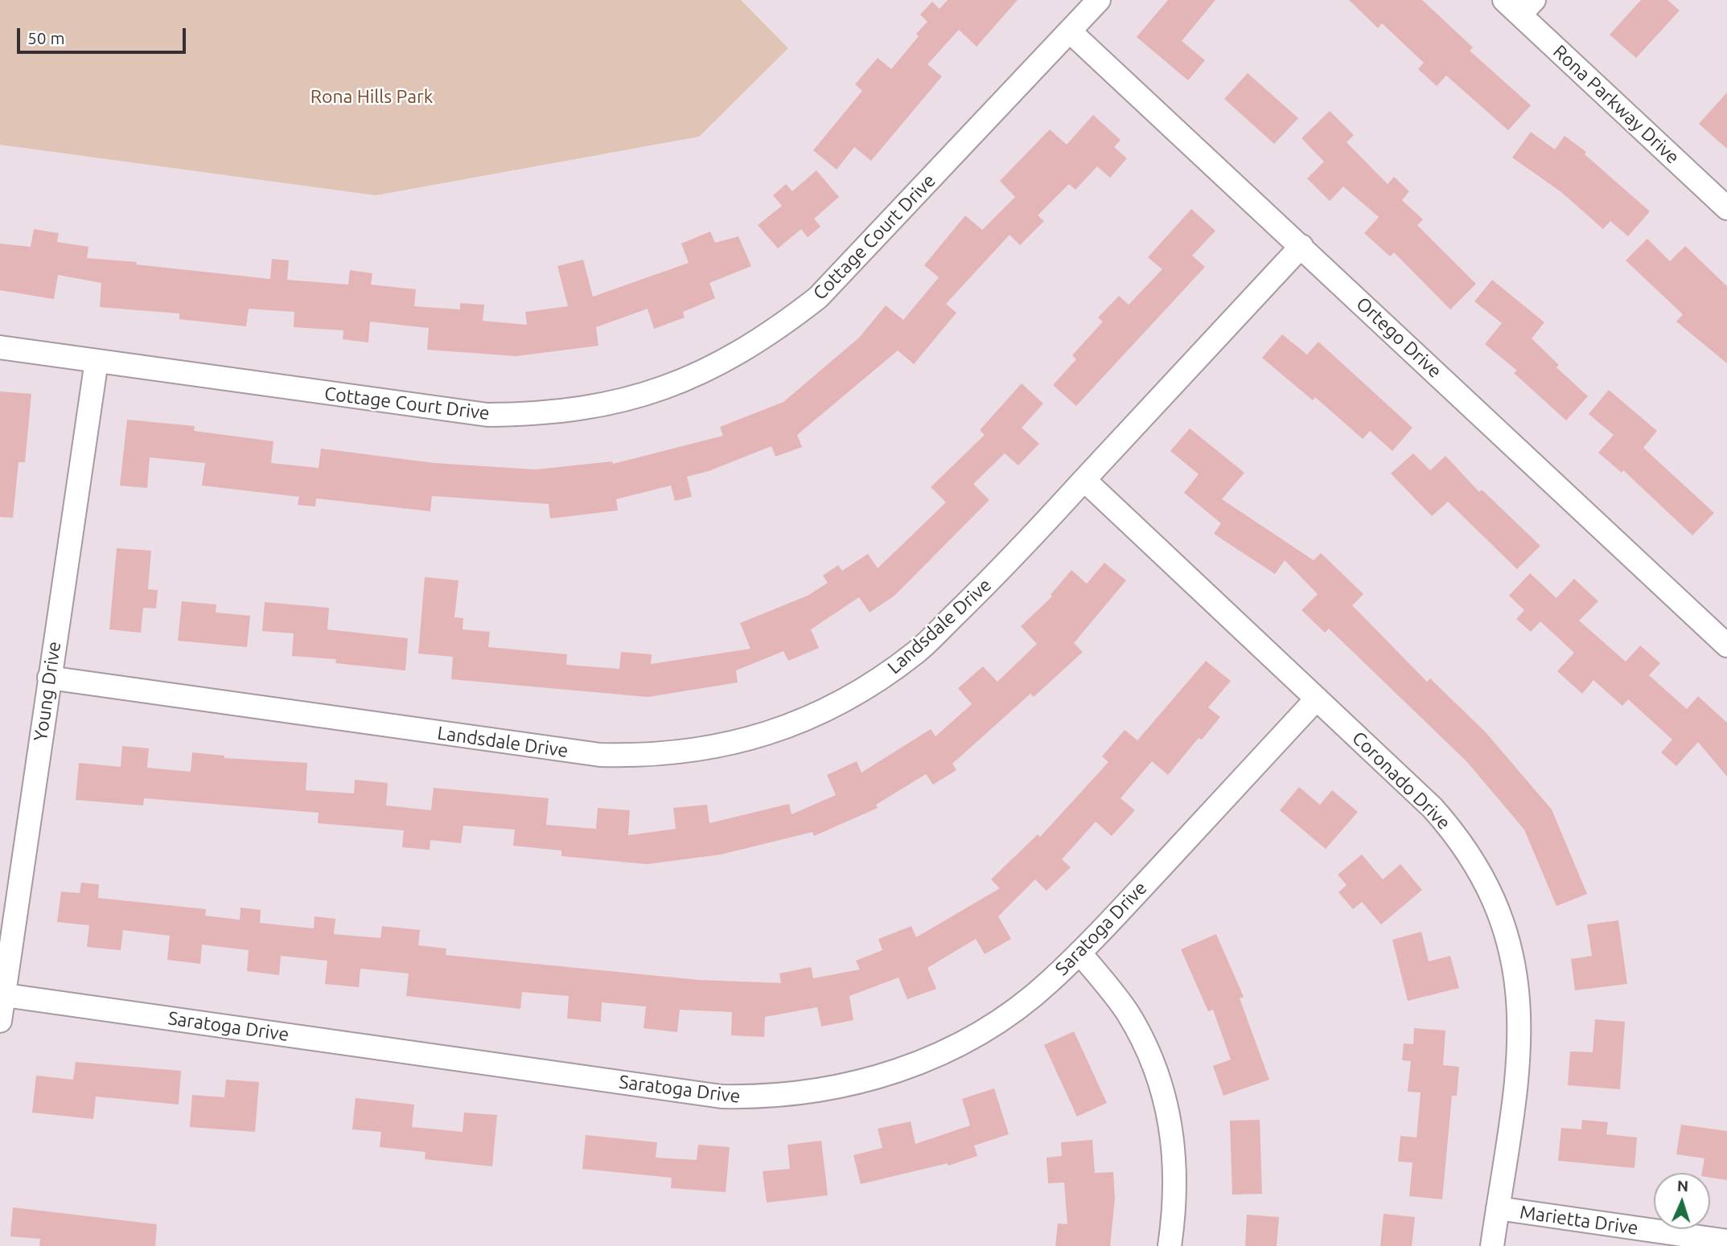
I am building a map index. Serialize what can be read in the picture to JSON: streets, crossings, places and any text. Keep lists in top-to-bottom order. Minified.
{"streets":{"street":["Rona Parkway Drive","Cottage Court Drive","Ortego Drive","Landsdale Drive","Young Drive","Coronado Drive","Saratoga Drive","Marietta Drive"]},"crossings":[["Cottage Court Drive","Ortego Drive"],["Cottage Court Drive","Young Drive"],["Ortego Drive","Landsdale Drive"],["Landsdale Drive","Young Drive"],["Landsdale Drive","Coronado Drive"],["Young Drive","Saratoga Drive"],["Coronado Drive","Saratoga Drive"],["Coronado Drive","Marietta Drive"]],"parks":["Rona Hills Park"],"scale_bar":"50 m","north":"top"}
